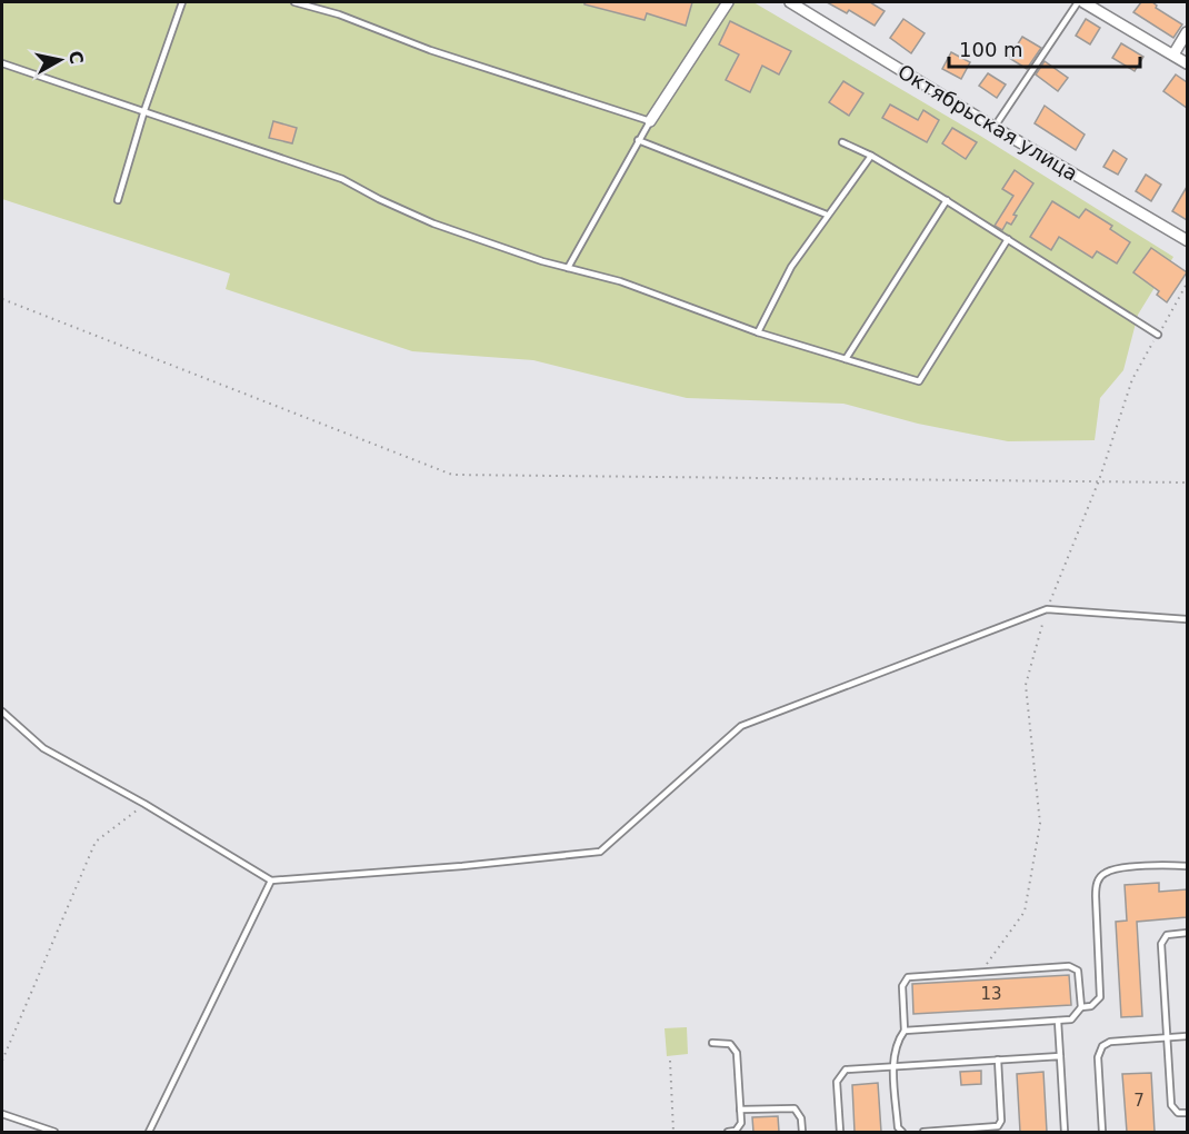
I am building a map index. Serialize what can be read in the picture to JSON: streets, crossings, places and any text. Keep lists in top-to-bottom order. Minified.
{"streets":{"street":["Октябрьская улица"]},"house_numbers":["13","7"],"scale_bar":"100 m","north":"right"}
